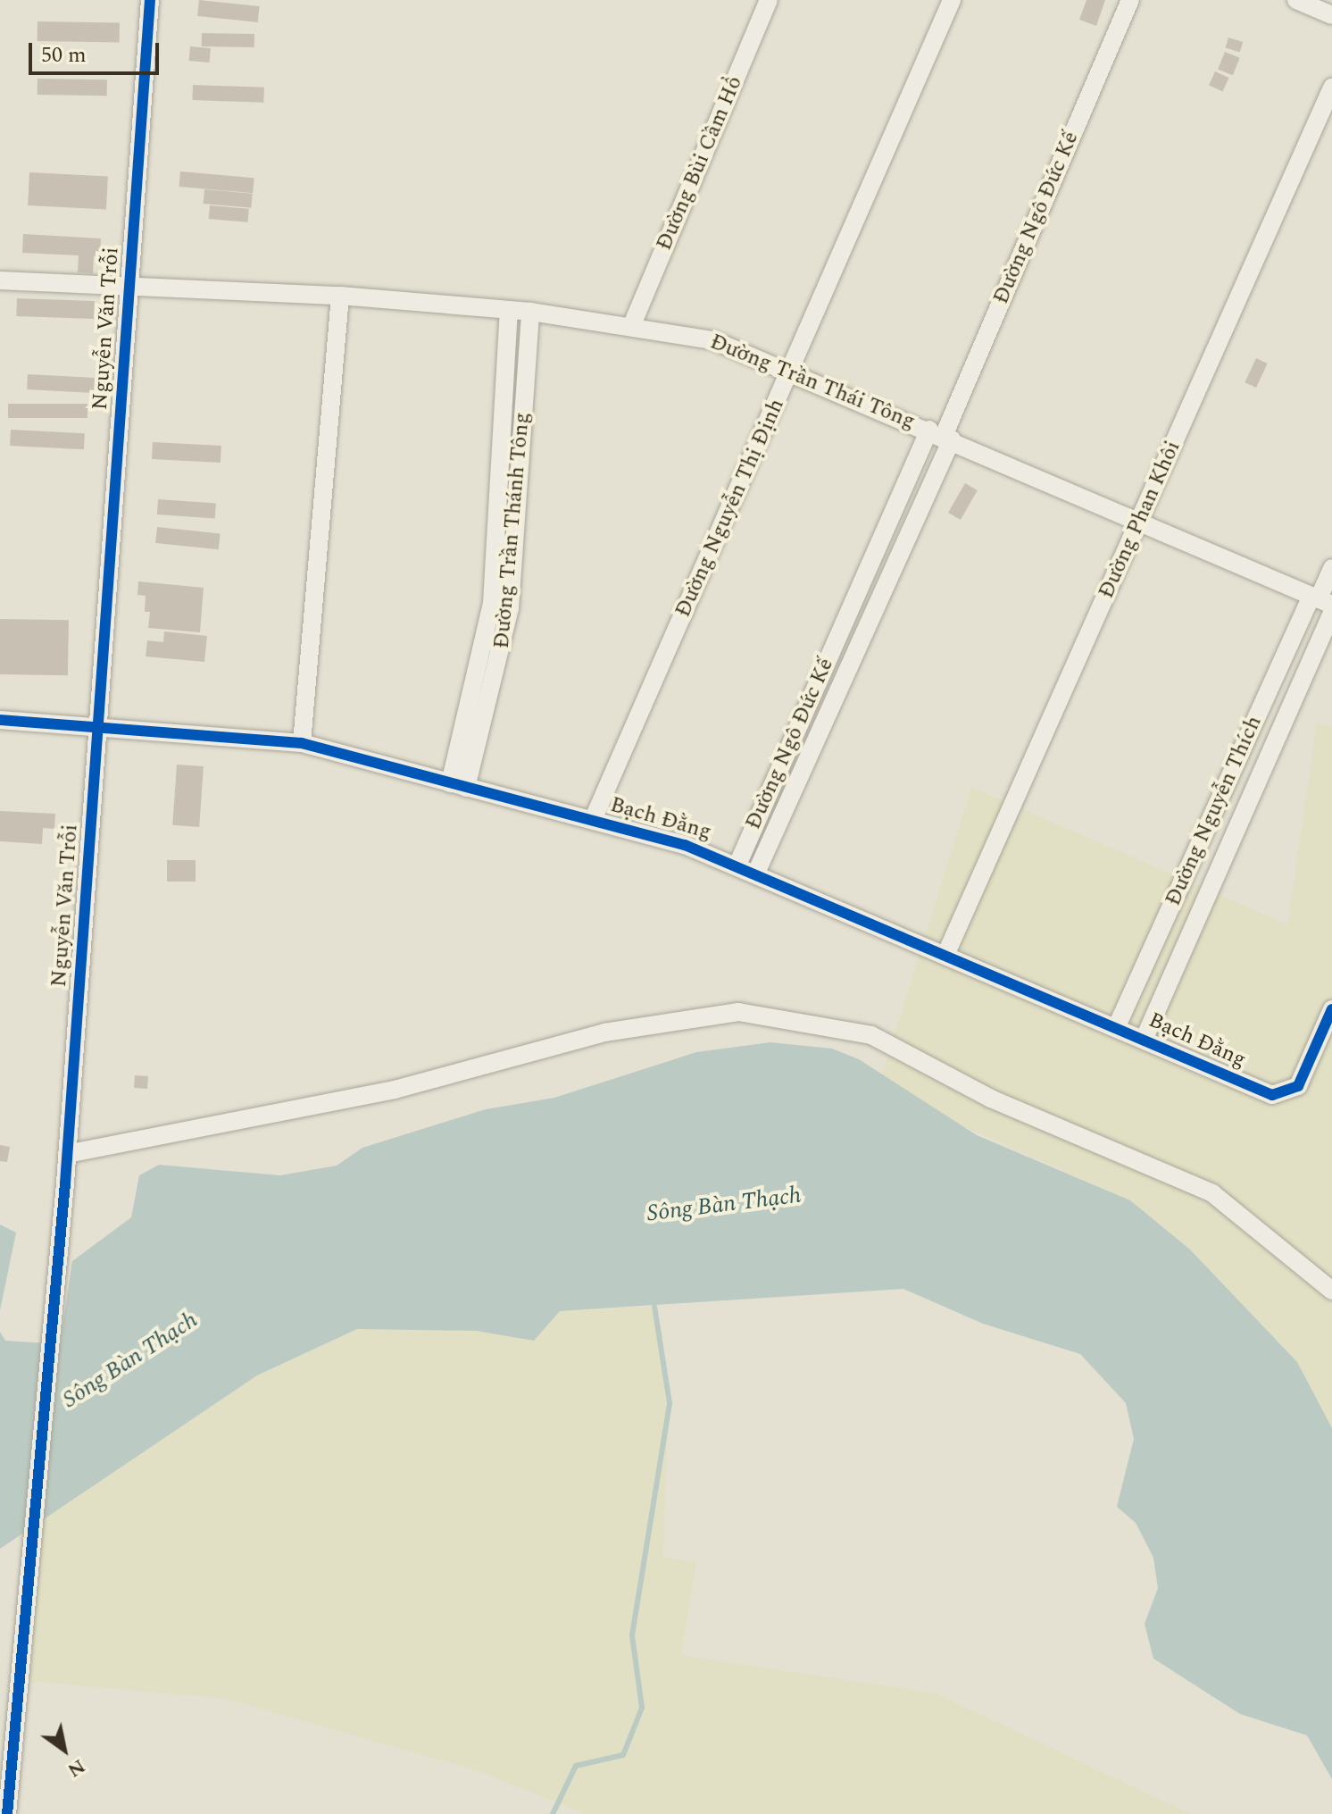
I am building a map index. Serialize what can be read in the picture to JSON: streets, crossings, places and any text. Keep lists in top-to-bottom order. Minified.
{"streets":{"street":["Đường Bùi Cầm Hổ","Đường Ngô Đức Kế","Nguyễn Văn Trỗi","Đường Trần Thái Tông","Đường Nguyễn Thị Định","Đường Phan Khôi","Đường Trần Thánh Tông","Đường Nguyễn Thích","Bạch Đằng"]},"crossings":[["Đường Bùi Cầm Hổ","Đường Trần Thái Tông"],["Đường Ngô Đức Kế","Đường Trần Thái Tông"],["Đường Ngô Đức Kế","Bạch Đằng"],["Nguyễn Văn Trỗi","Đường Trần Thái Tông"],["Nguyễn Văn Trỗi","Bạch Đằng"],["Đường Trần Thái Tông","Đường Nguyễn Thị Định"],["Đường Trần Thái Tông","Đường Phan Khôi"],["Đường Trần Thái Tông","Đường Trần Thánh Tông"],["Đường Trần Thái Tông","Đường Nguyễn Thích"],["Đường Nguyễn Thị Định","Bạch Đằng"],["Đường Phan Khôi","Bạch Đằng"],["Đường Trần Thánh Tông","Bạch Đằng"],["Đường Nguyễn Thích","Bạch Đằng"]],"water":["Sông Bàn Thạch"],"scale_bar":"50 m","north":"bottom right"}
